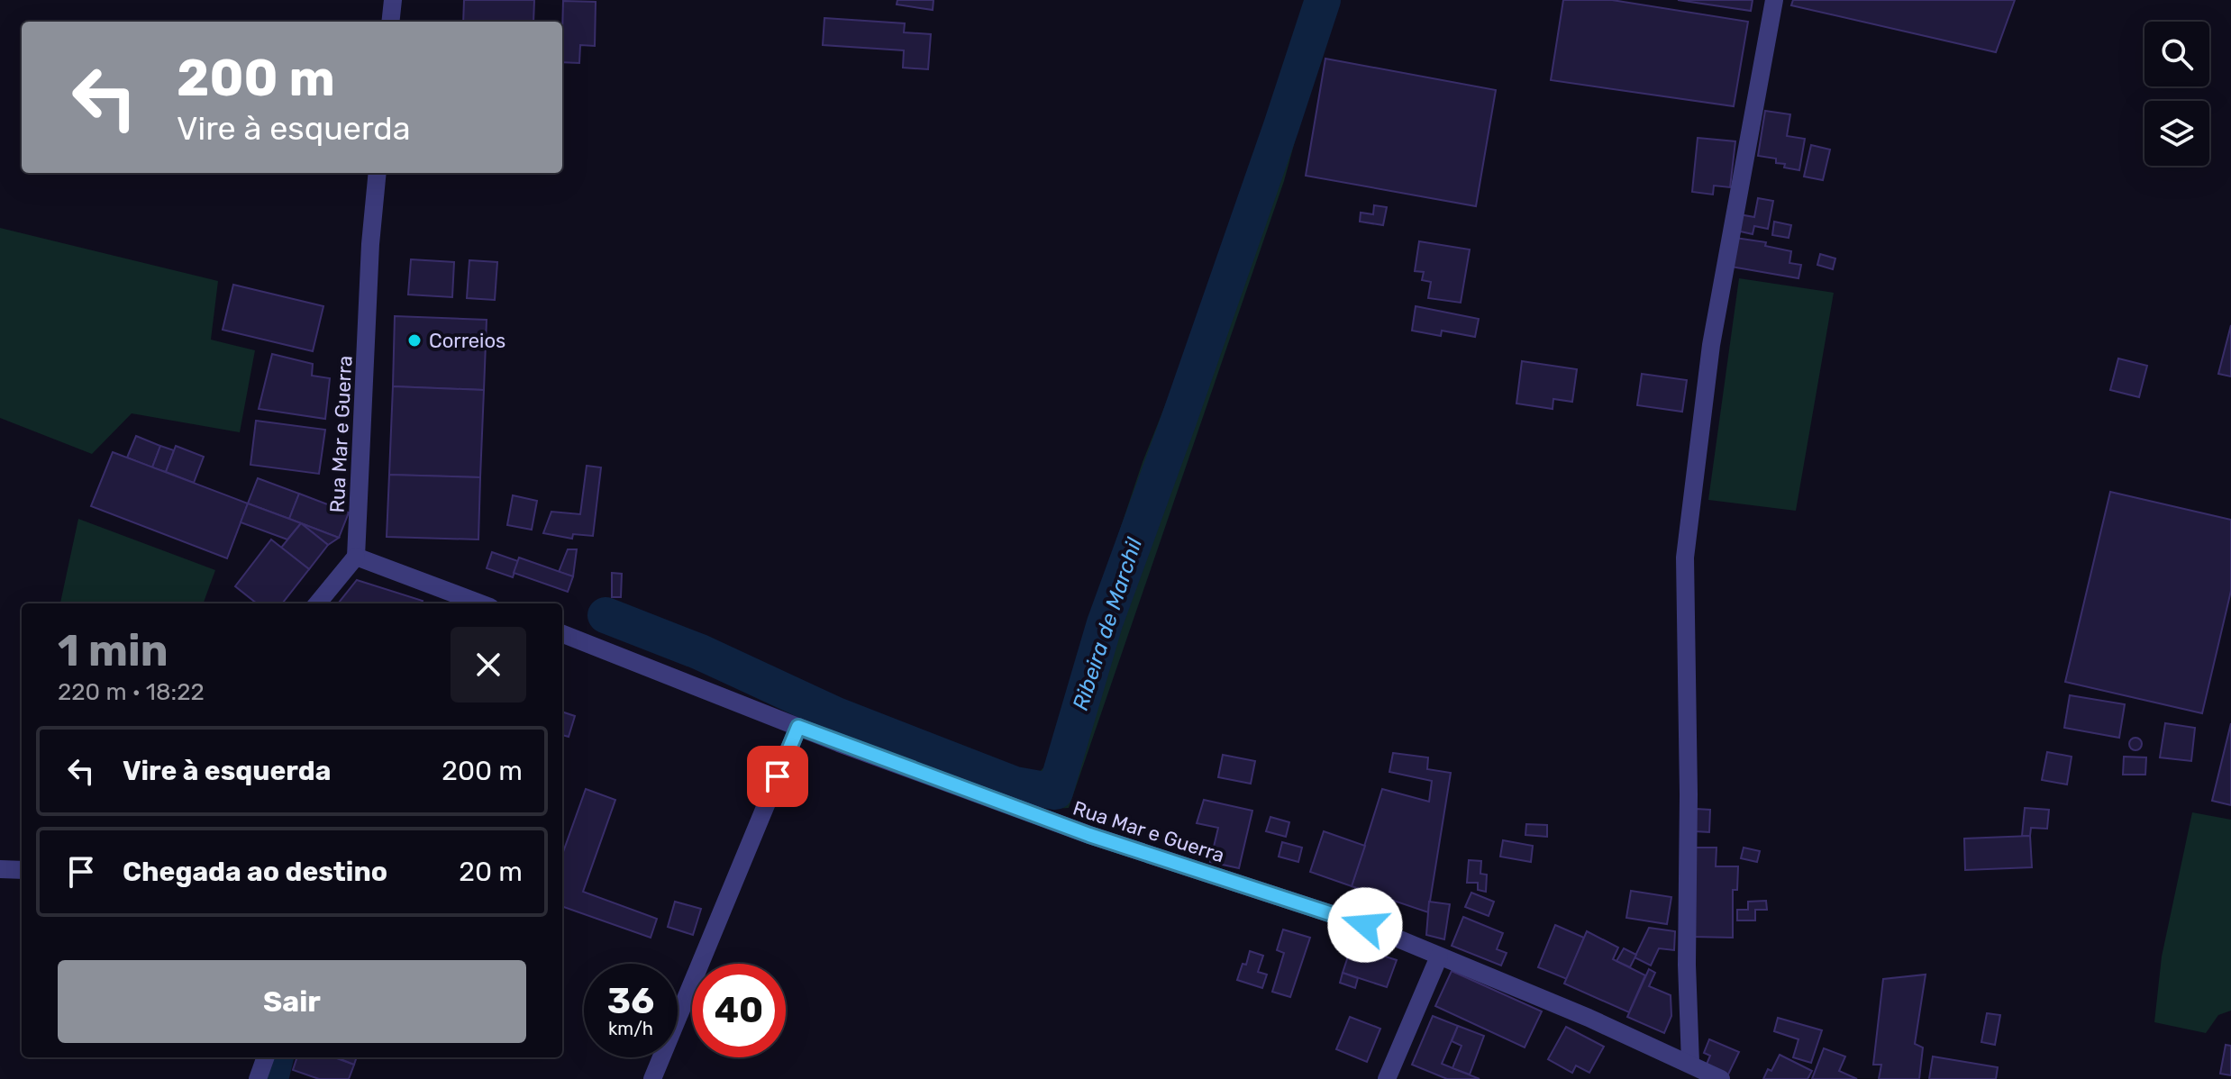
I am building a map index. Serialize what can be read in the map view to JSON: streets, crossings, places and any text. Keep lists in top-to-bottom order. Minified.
{"streets":{"street":["Rua Mar e Guerra"]},"water":["Ribeira de Marchil"],"places":["Correios"],"page":{"turn":["200 m","Vire à esquerda"],"heading":["1 min","220 m · 18:22"],"list":[{"name":"Vire à esquerda","value":"200 m"},{"name":"Chegada ao destino","value":"20 m"}],"buttons":"Sair","speed":"36 km/h","limit":"40"}}
